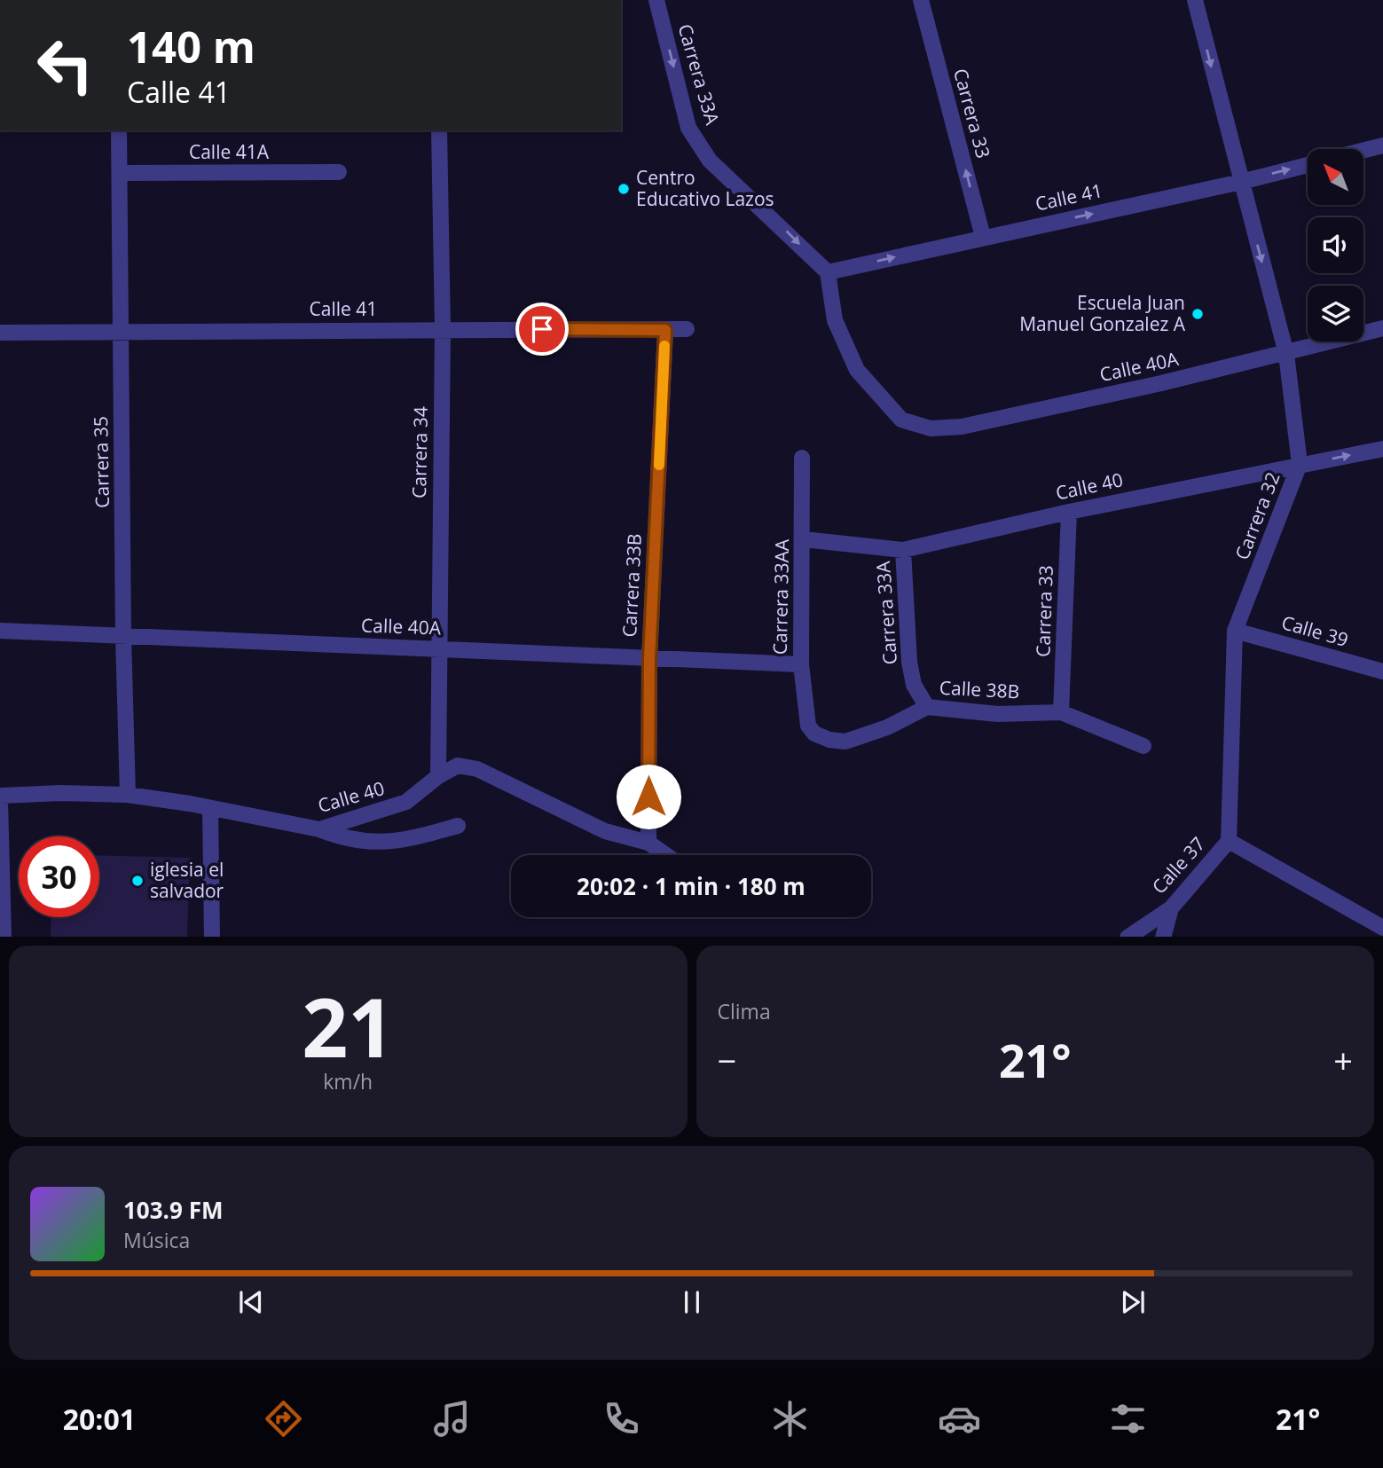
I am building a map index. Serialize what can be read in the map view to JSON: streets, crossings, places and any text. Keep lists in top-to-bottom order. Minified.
{"streets":{"street":["Carrera 33A","Carrera 33","Calle 41A","Calle 41","Calle 40A","Carrera 34","Carrera 35","Calle 40","Carrera 32","Carrera 33B","Carrera 33AA","Calle 39","Calle 38B","Calle 37"]},"crossings":[["Carrera 33A","Calle 41"],["Carrera 33A","Calle 40A"],["Carrera 33A","Calle 40"],["Carrera 33A","Calle 38B"],["Carrera 33","Calle 41"],["Carrera 33","Calle 40"],["Carrera 33","Calle 38B"],["Calle 41A","Carrera 35"],["Calle 41","Calle 40A"],["Calle 41","Carrera 34"],["Calle 41","Carrera 35"],["Calle 41","Carrera 32"],["Calle 41","Carrera 33B"],["Calle 40A","Carrera 34"],["Calle 40A","Carrera 35"],["Calle 40A","Carrera 32"],["Calle 40A","Carrera 33B"],["Calle 40A","Carrera 33AA"],["Carrera 34","Calle 40"],["Carrera 35","Calle 40"],["Calle 40","Carrera 32"],["Calle 40","Carrera 33B"],["Calle 40","Carrera 33AA"],["Carrera 32","Calle 39"],["Carrera 32","Calle 37"],["Carrera 33AA","Calle 38B"]],"one_way":["Carrera 33A","Carrera 33","Calle 41","Carrera 32"],"places":["Centro Educativo Lazos","Escuela Juan Manuel Gonzalez A","iglesia el salvador"],"north":"top left","page":{"turn":["140 m","Calle 41"],"limit":"30","trip":"20:02 · 1 min · 180 m","tile":[["21","km/h"],"Clima"],"heat":["−","21°","+"],"song":["103.9 FM","Música"],"tabs":["20:01","21°"]}}
